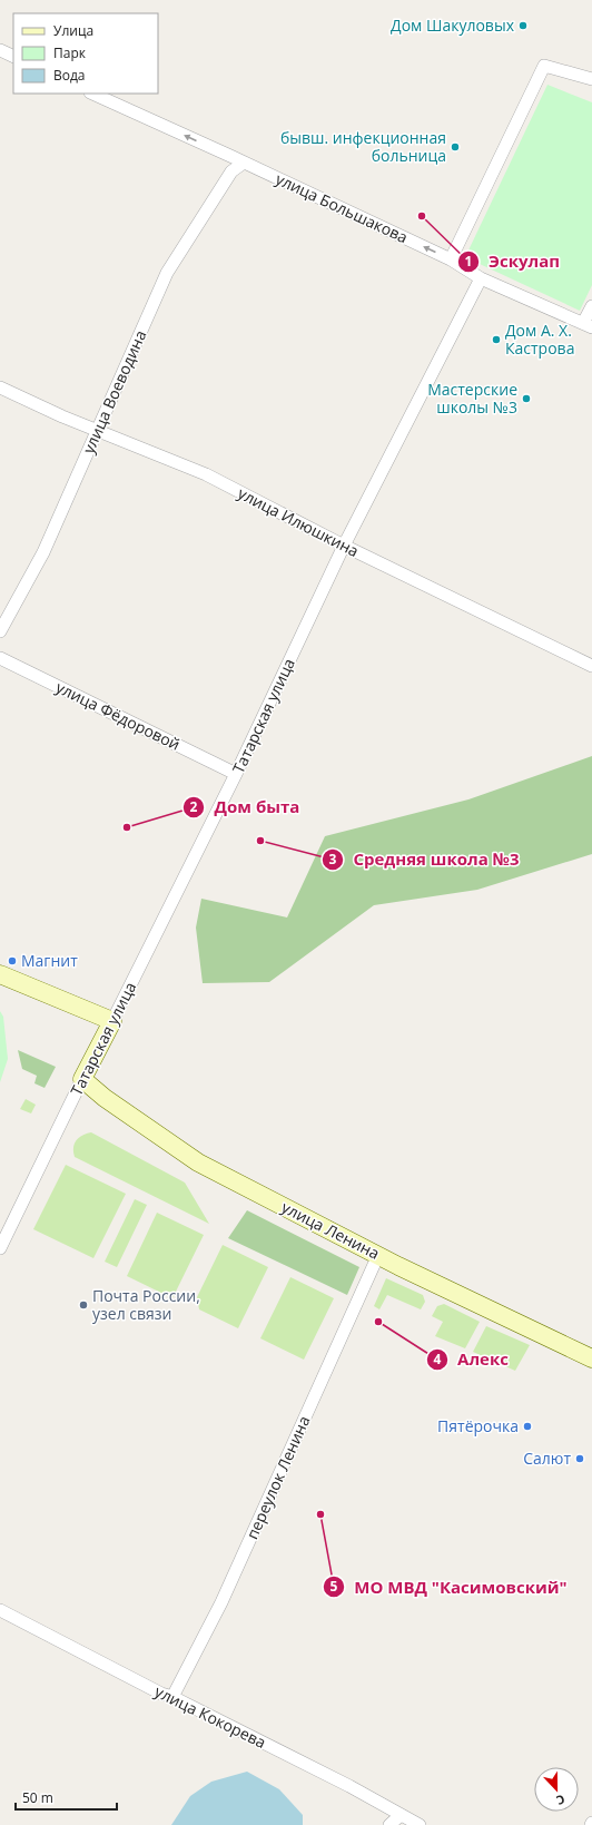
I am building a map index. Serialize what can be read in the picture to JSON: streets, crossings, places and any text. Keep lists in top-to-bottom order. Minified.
{"streets":{"street":["улица Большакова","улица Воеводина","улица Илюшкина","улица Фёдоровой","Татарская улица","улица Ленина","переулок Ленина","улица Кокорева"]},"crossings":[["улица Большакова","улица Воеводина"],["улица Большакова","Татарская улица"],["улица Воеводина","улица Илюшкина"],["улица Илюшкина","Татарская улица"],["улица Фёдоровой","Татарская улица"],["Татарская улица","улица Ленина"],["улица Ленина","переулок Ленина"],["переулок Ленина","улица Кокорева"]],"one_way":["улица Большакова"],"places":["Дом Шакуловых","бывш. инфекционная больница","Эскулап","Дом А. Х. Кастрова","Мастерские школы №3","Дом быта","Средняя школа №3","Магнит","Почта России, узел связи","Алекс","Пятёрочка","Салют","МО МВД \"Касимовский\""],"legend":["Улица","Парк","Вода"],"scale_bar":"50 m","north":"bottom"}
